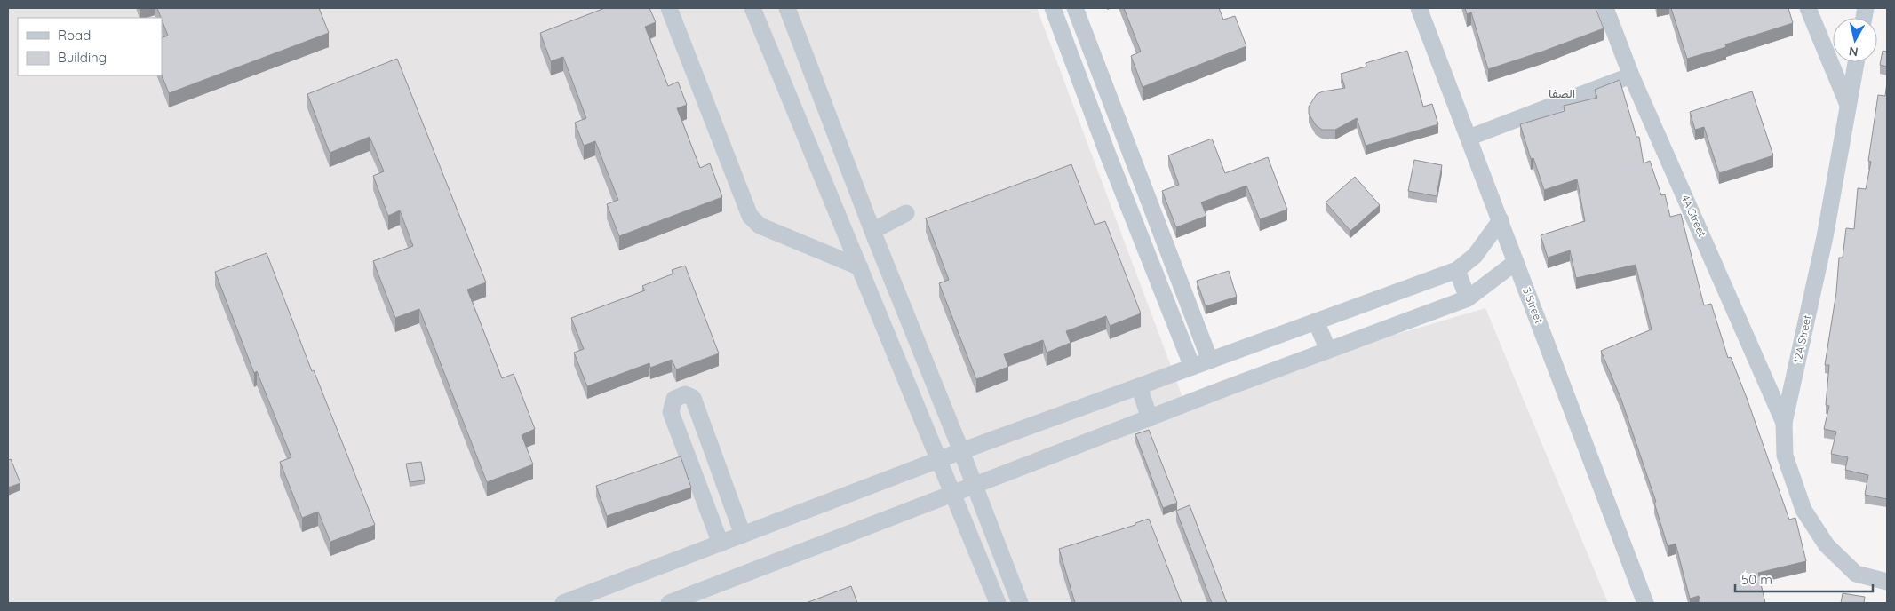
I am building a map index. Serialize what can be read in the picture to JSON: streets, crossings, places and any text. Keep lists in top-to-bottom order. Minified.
{"streets":{"street":["4A Street","3 Street","12A Street"]},"crossings":[["4A Street","12A Street"]],"districts":["الصفا"],"legend":["Road","Building"],"scale_bar":"50 m","north":"bottom"}
